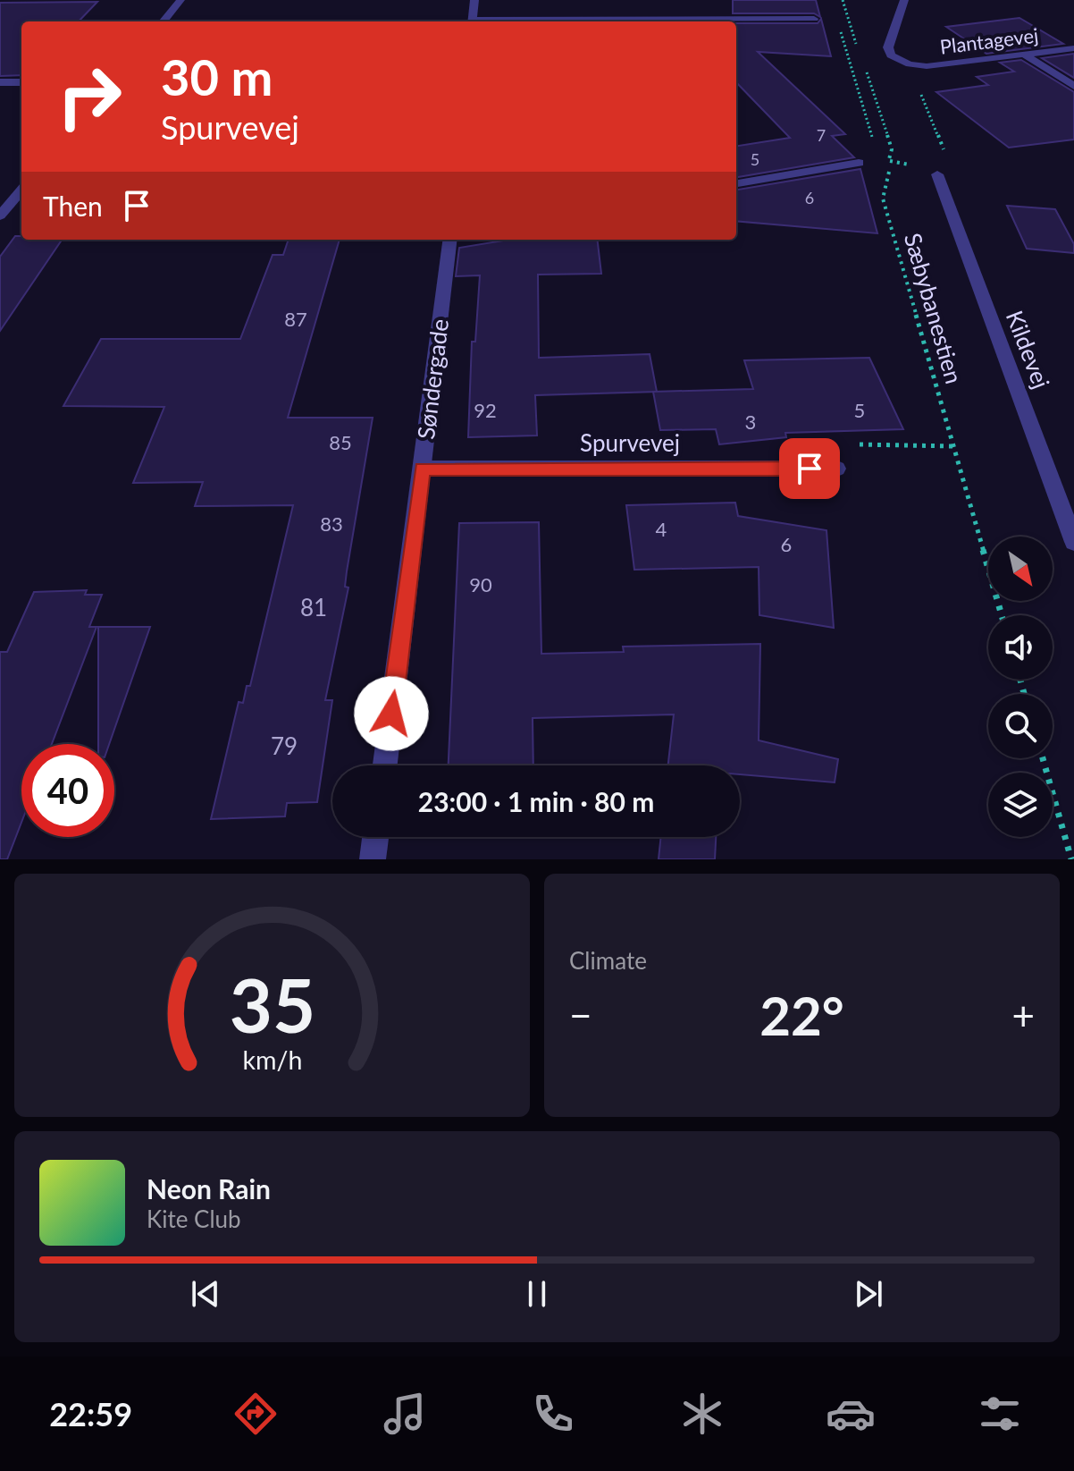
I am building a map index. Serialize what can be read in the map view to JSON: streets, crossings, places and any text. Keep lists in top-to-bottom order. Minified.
{"streets":{"street":["Plantagevej","Kildevej","Søndergade","Spurvevej"],"path":["Sæbybanestien"]},"crossings":[["Søndergade","Spurvevej"]],"house_numbers":["7","5","6","87","92","5","3","85","83","4","6","90","81","79"],"north":"bottom right","page":{"turn":["30 m","Spurvevej"],"then":"Then","limit":"40","trip":"23:00 · 1 min · 80 m","tile":"Climate","heat":["−","22°","+"],"song":["Neon Rain","Kite Club"],"tabs":"22:59","gauge":["35","km/h"]}}
